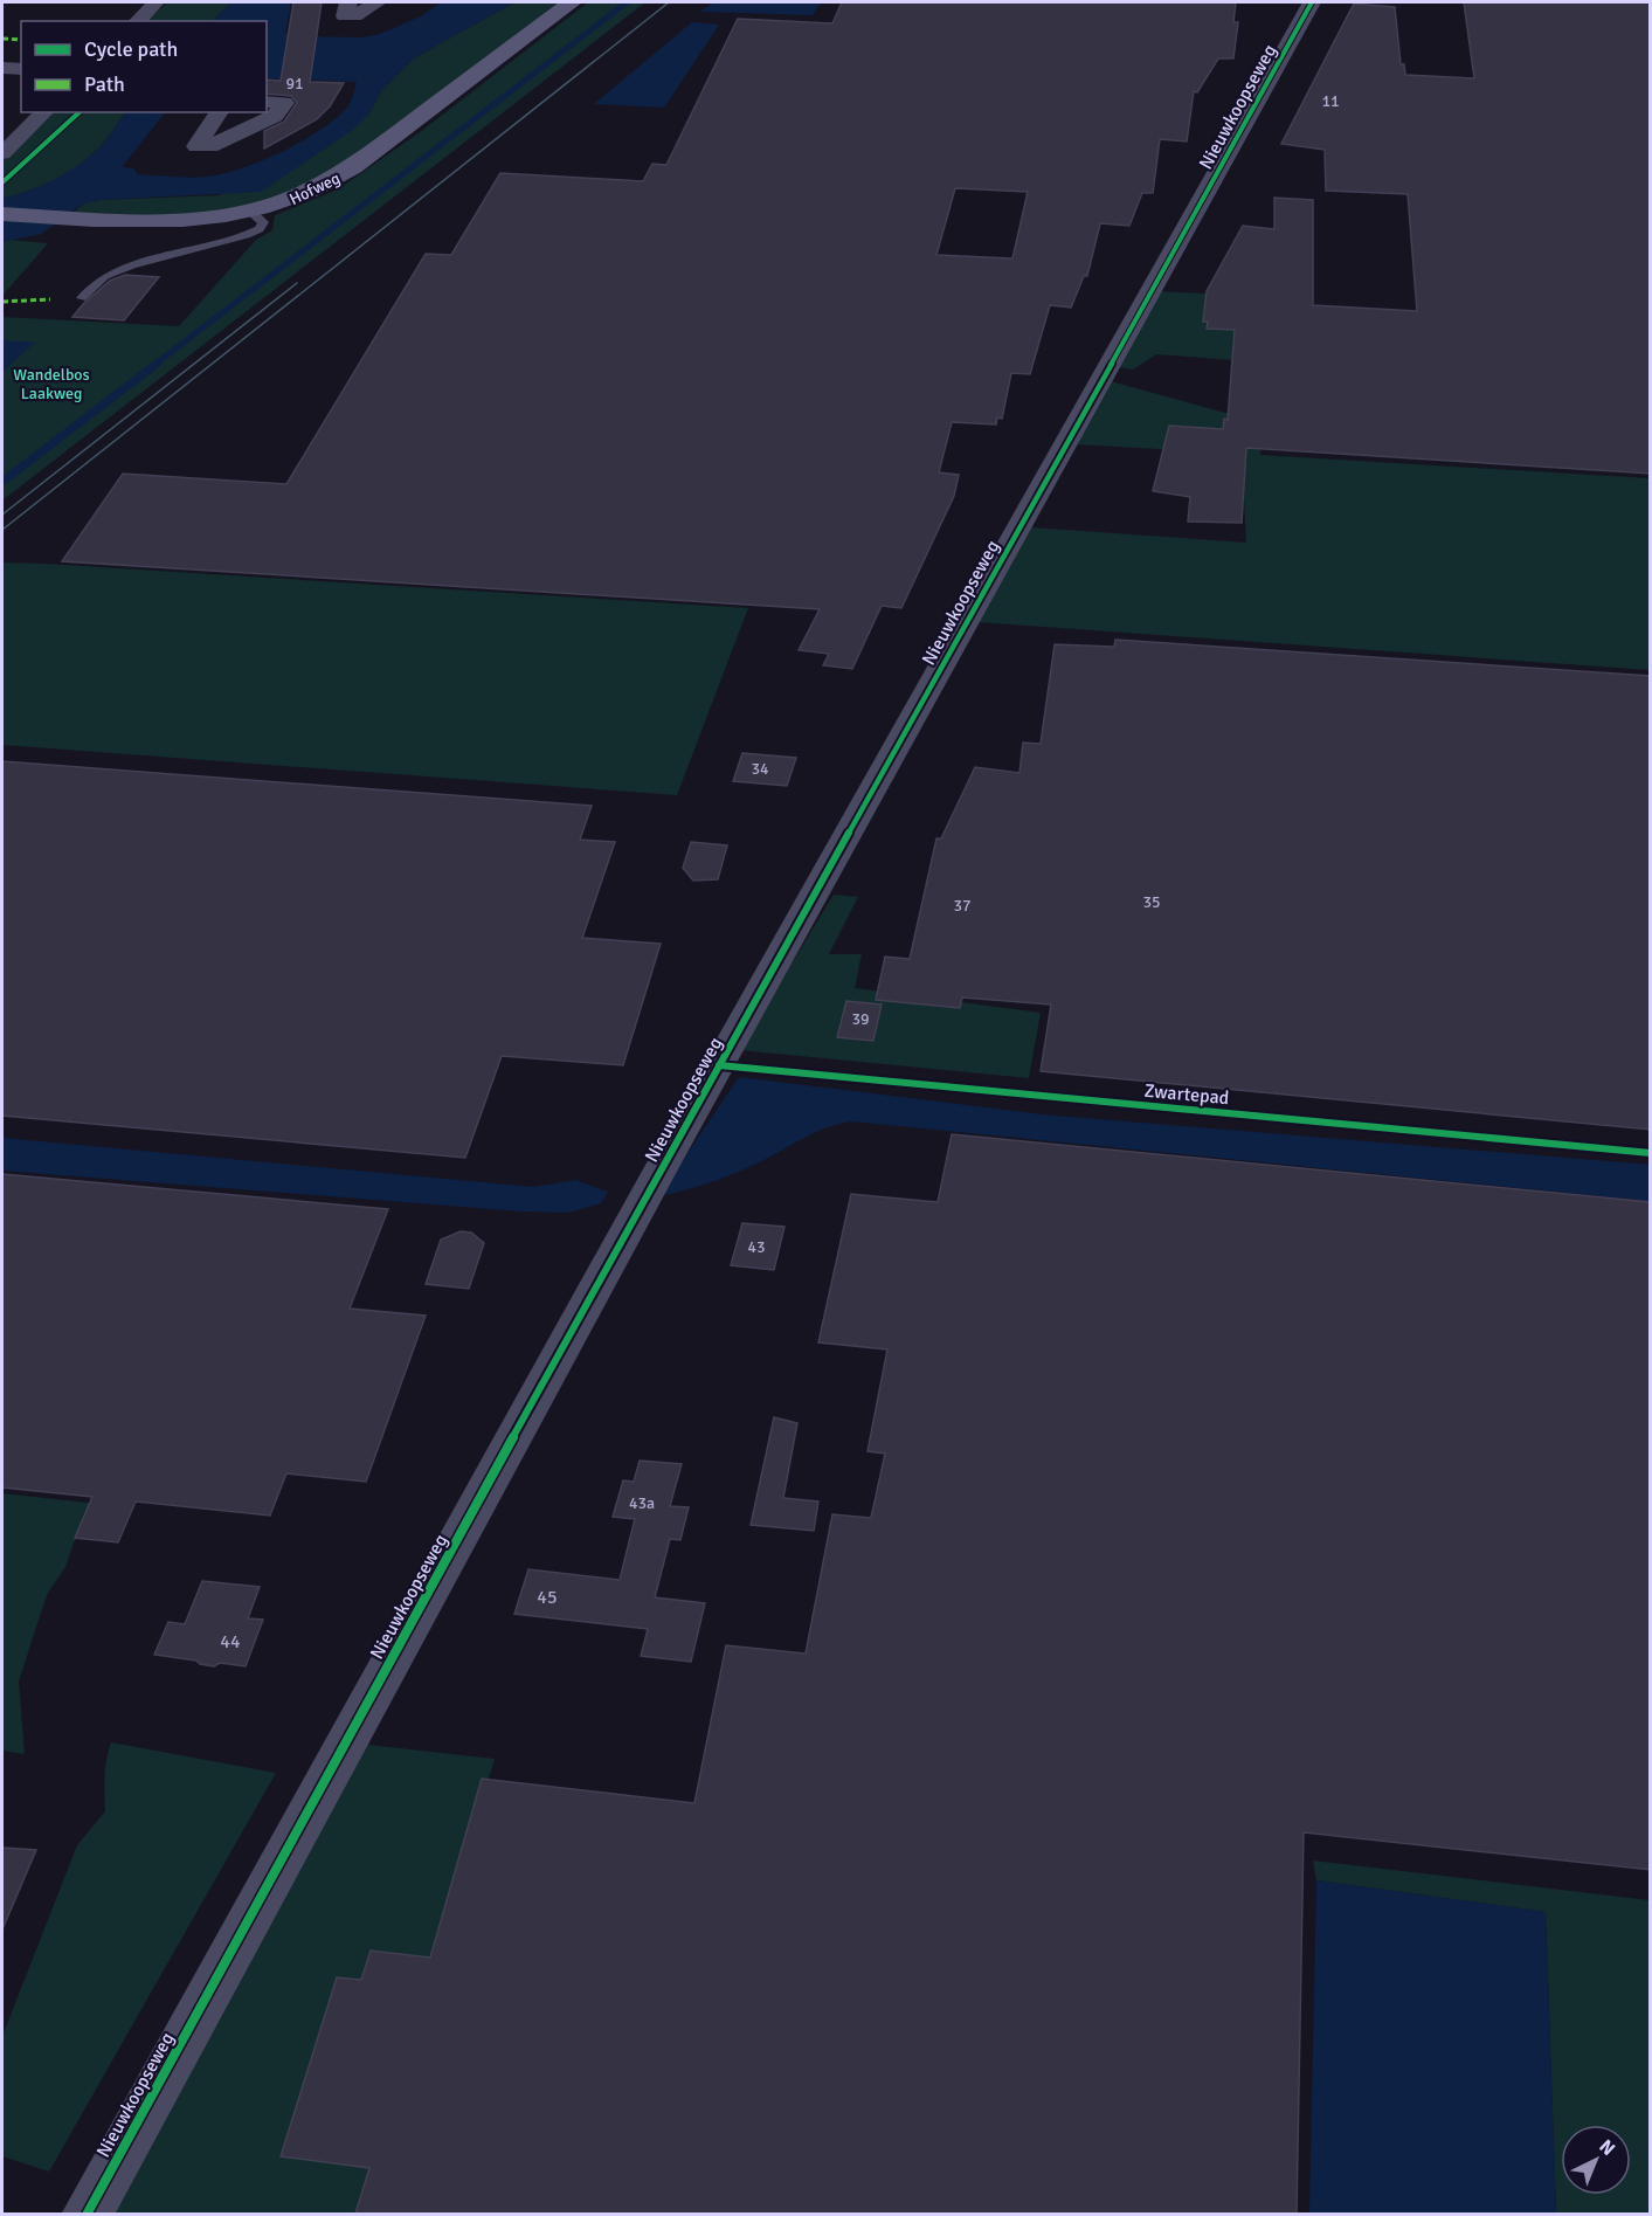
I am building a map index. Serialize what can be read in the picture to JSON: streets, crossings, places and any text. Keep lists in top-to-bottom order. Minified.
{"streets":{"main road":["Hofweg"],"street":["Nieuwkoopseweg"],"cycle path":["Zwartepad"]},"parks":["Wandelbos Laakweg"],"house_numbers":["91","11","34","35","37","39","43","43a","45","44"],"legend":["Cycle path","Path"],"north":"top right"}
